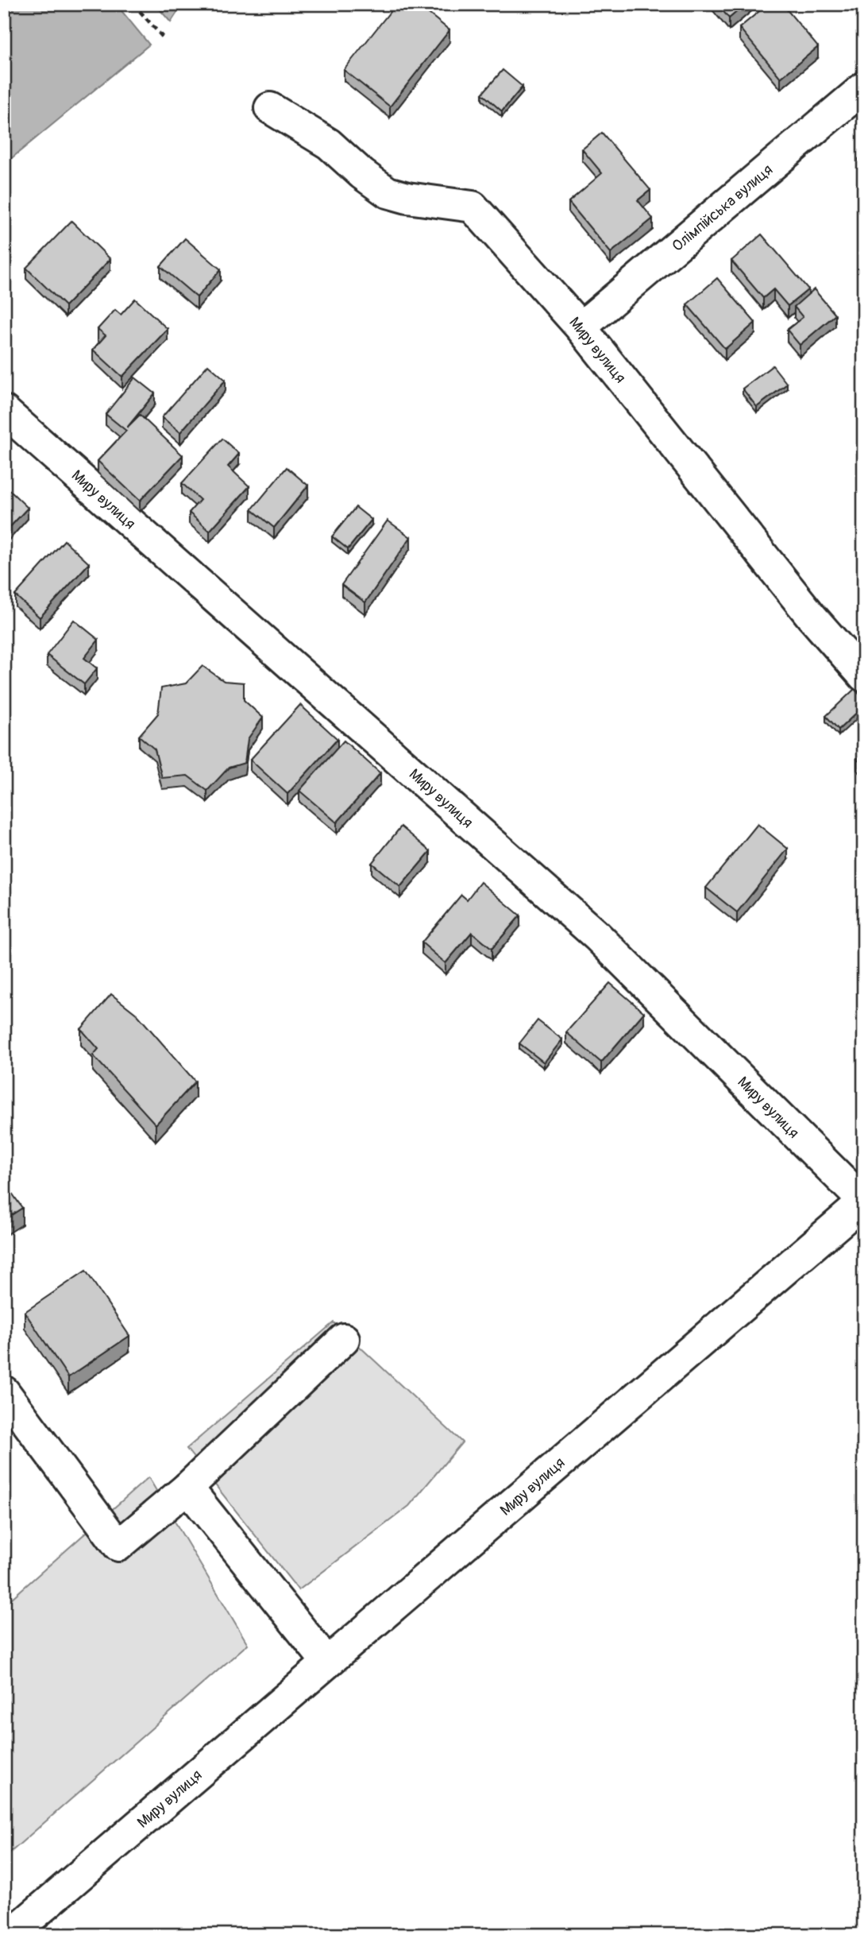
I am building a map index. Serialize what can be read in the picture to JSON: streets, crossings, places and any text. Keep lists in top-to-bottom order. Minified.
{"streets":{"street":["Олімпійська вулиця","Миру вулиця"]},"crossings":[["Олімпійська вулиця","Миру вулиця"]]}
